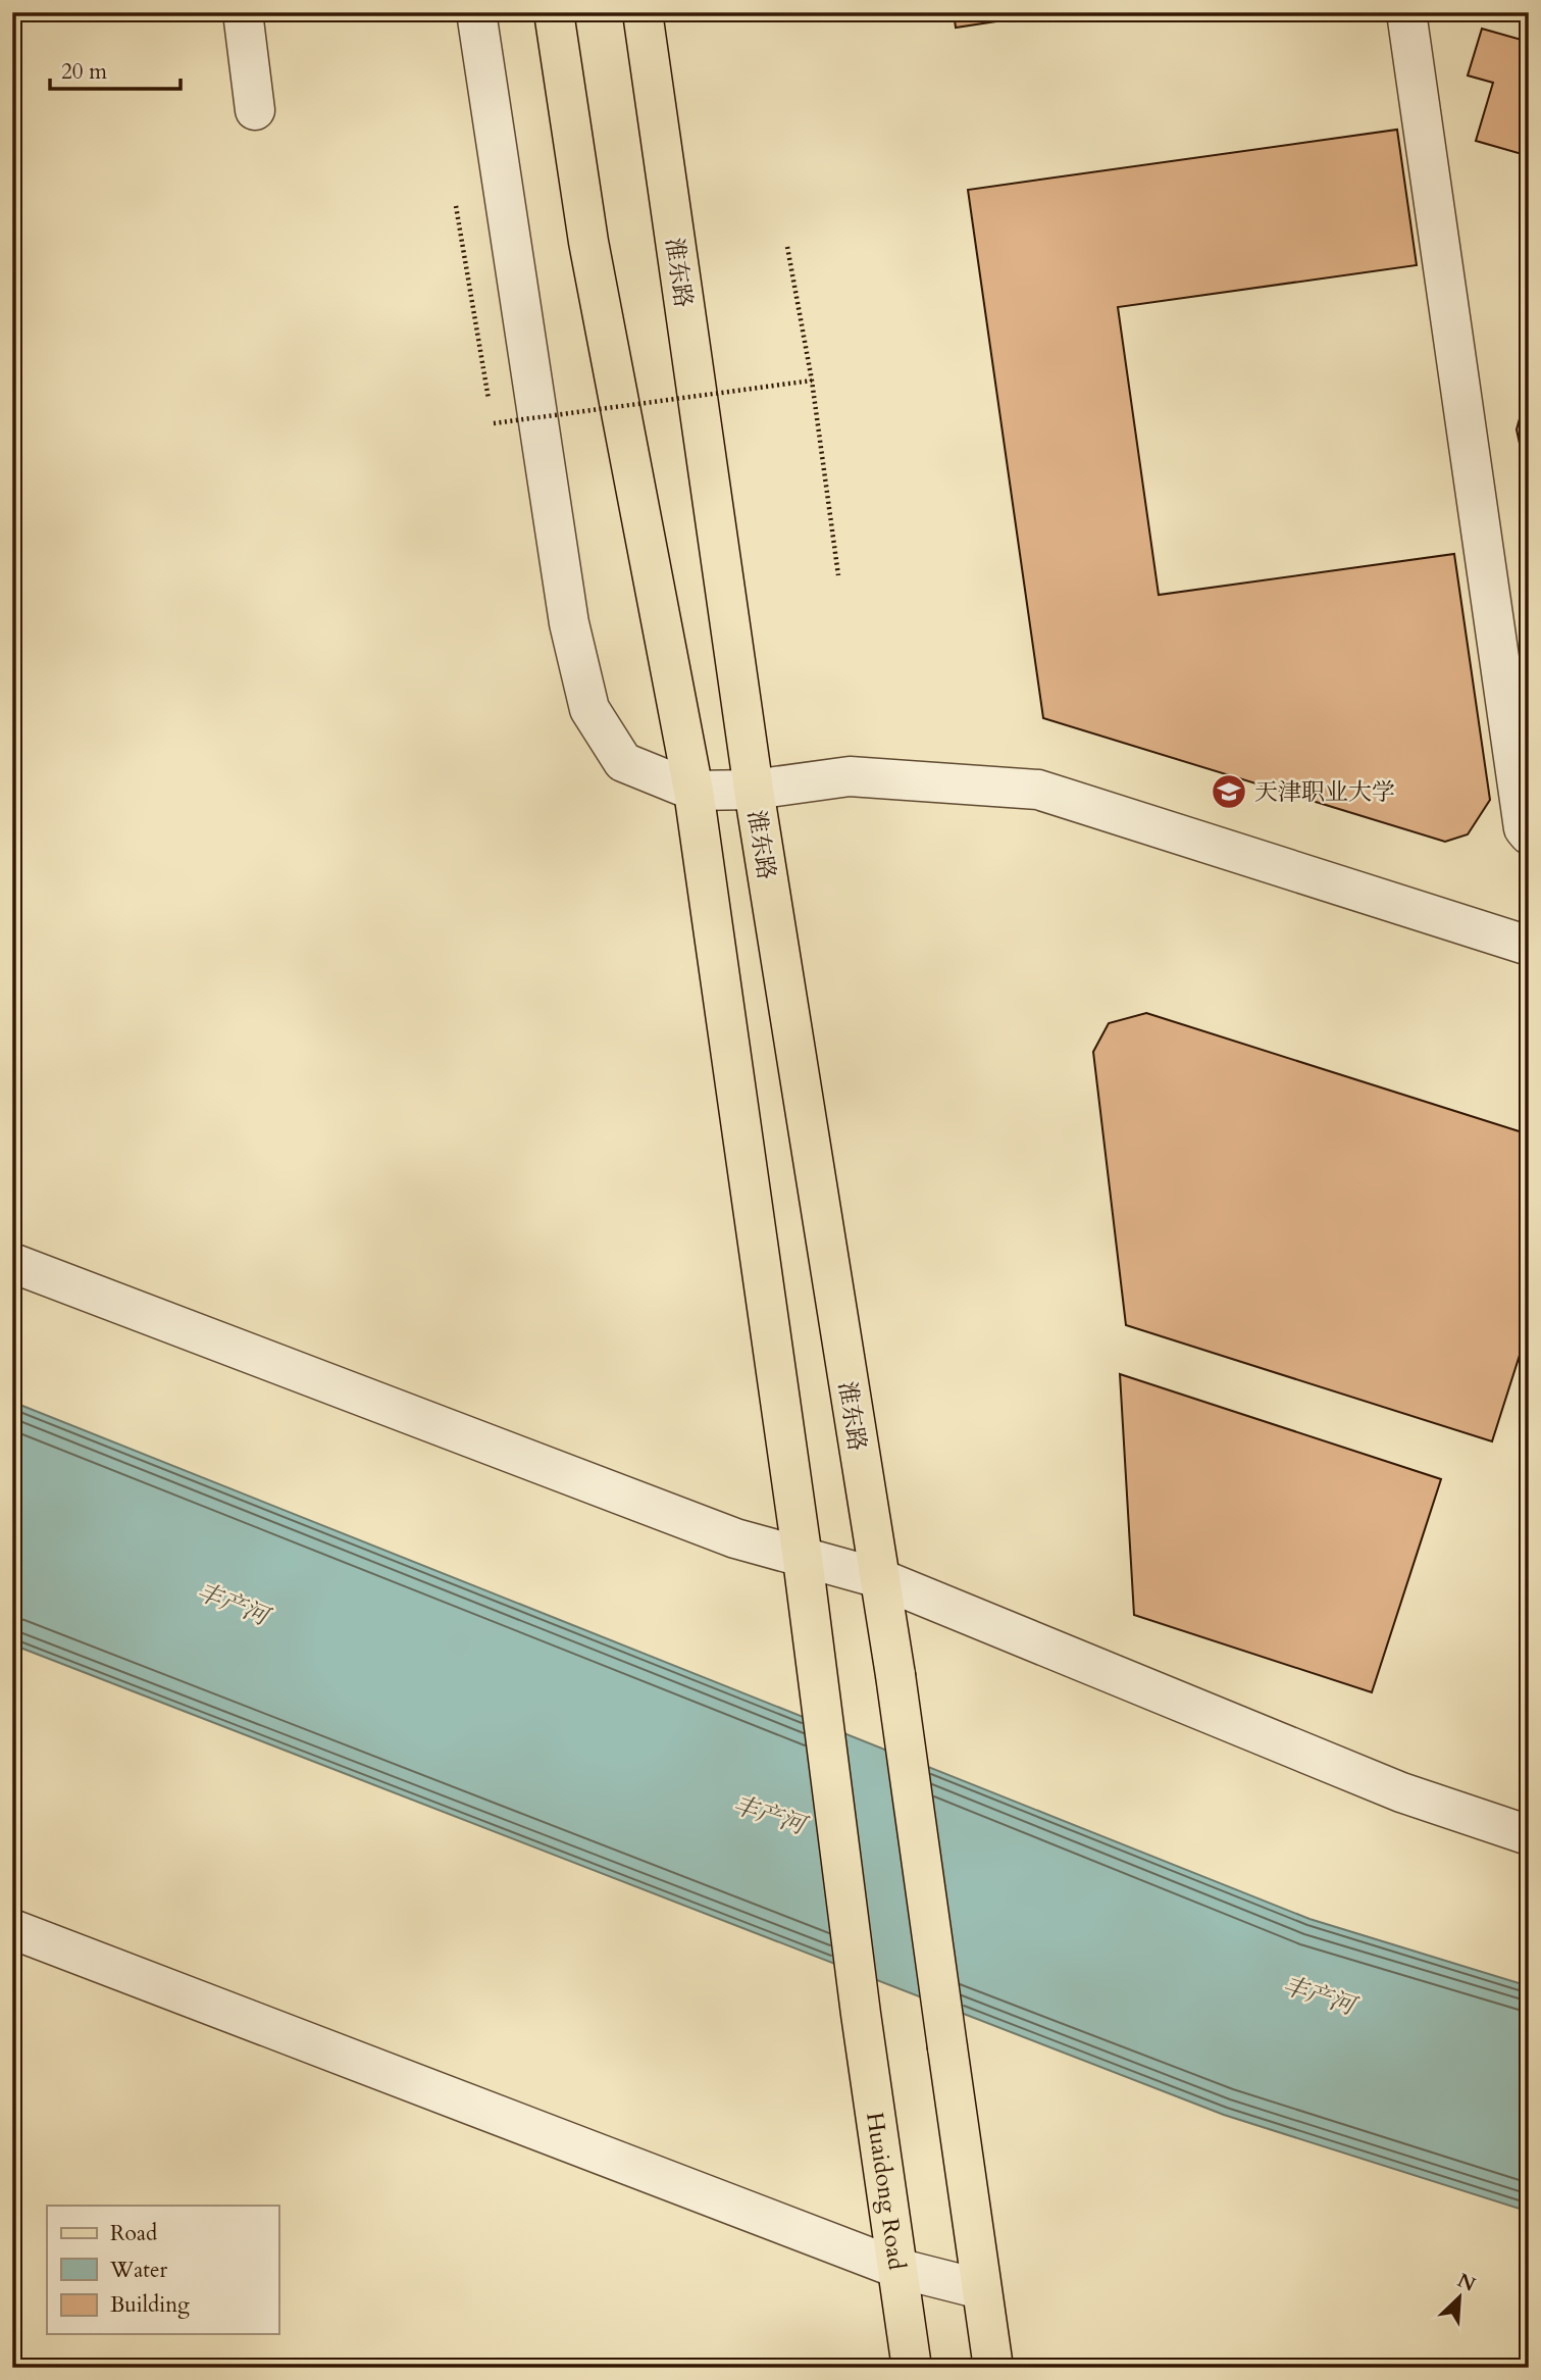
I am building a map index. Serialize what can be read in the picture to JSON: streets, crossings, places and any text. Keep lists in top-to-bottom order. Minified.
{"streets":{"main road":["淮东路","Huaidong Road"]},"water":["丰产河"],"places":{"school or university":["天津职业大学"]},"legend":["Road","Water","Building"],"scale_bar":"20 m","north":"top right"}
